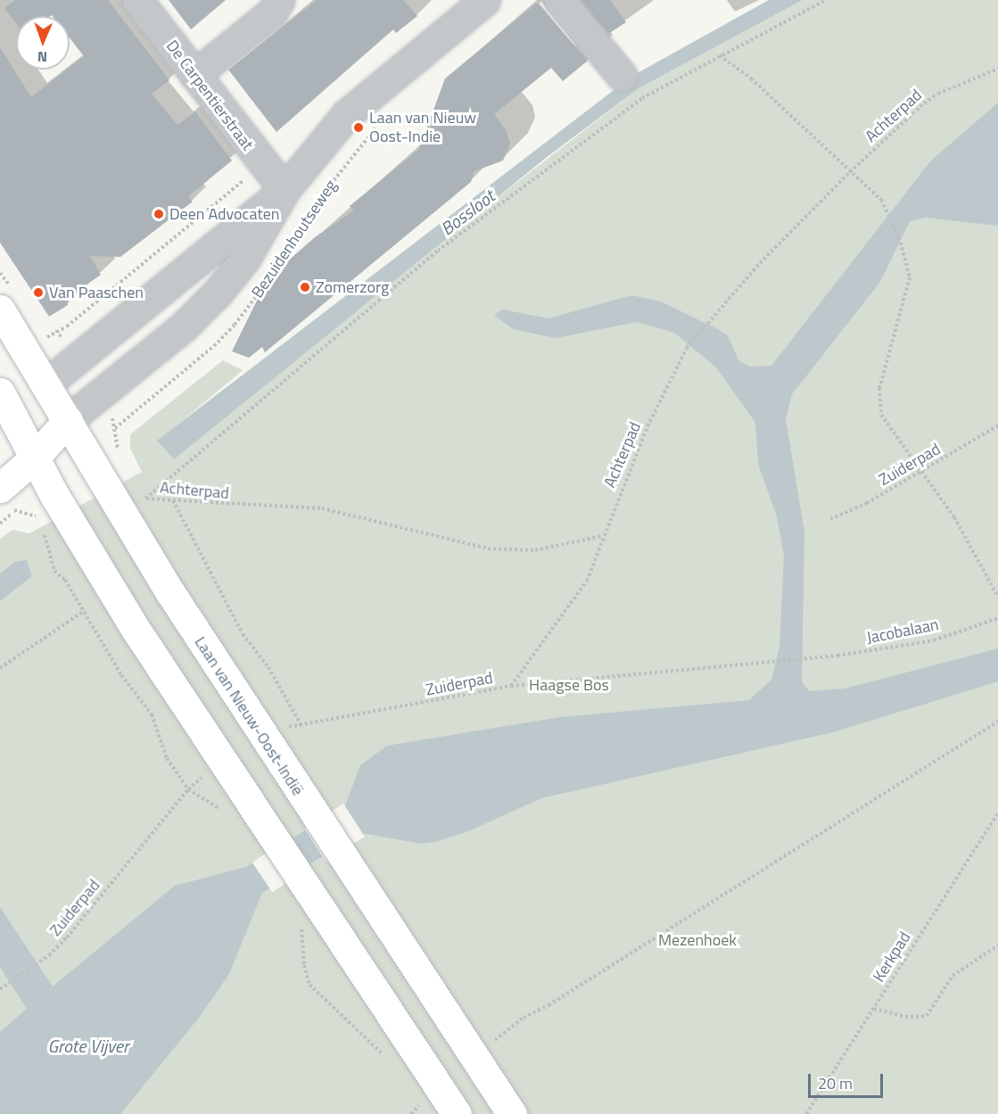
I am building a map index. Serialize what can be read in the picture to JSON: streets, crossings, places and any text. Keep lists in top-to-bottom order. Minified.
{"streets":{"main road":["Bezuidenhoutseweg","Laan van Nieuw-Oost-Indië"],"street":["De Carpentierstraat"],"path":["Achterpad","Zuiderpad","Jacobalaan","Kerkpad"]},"crossings":[["De Carpentierstraat","Bezuidenhoutseweg"],["Achterpad","Zuiderpad"],["Bezuidenhoutseweg","Laan van Nieuw-Oost-Indië"],["Zuiderpad","Jacobalaan"]],"water":["Bossloot","Grote Vijver"],"parks":["Haagse Bos","Mezenhoek"],"places":["Laan van Nieuw Oost-Indie","Deen Advocaten","Zomerzorg","Van Paaschen"],"scale_bar":"20 m","north":"bottom"}
